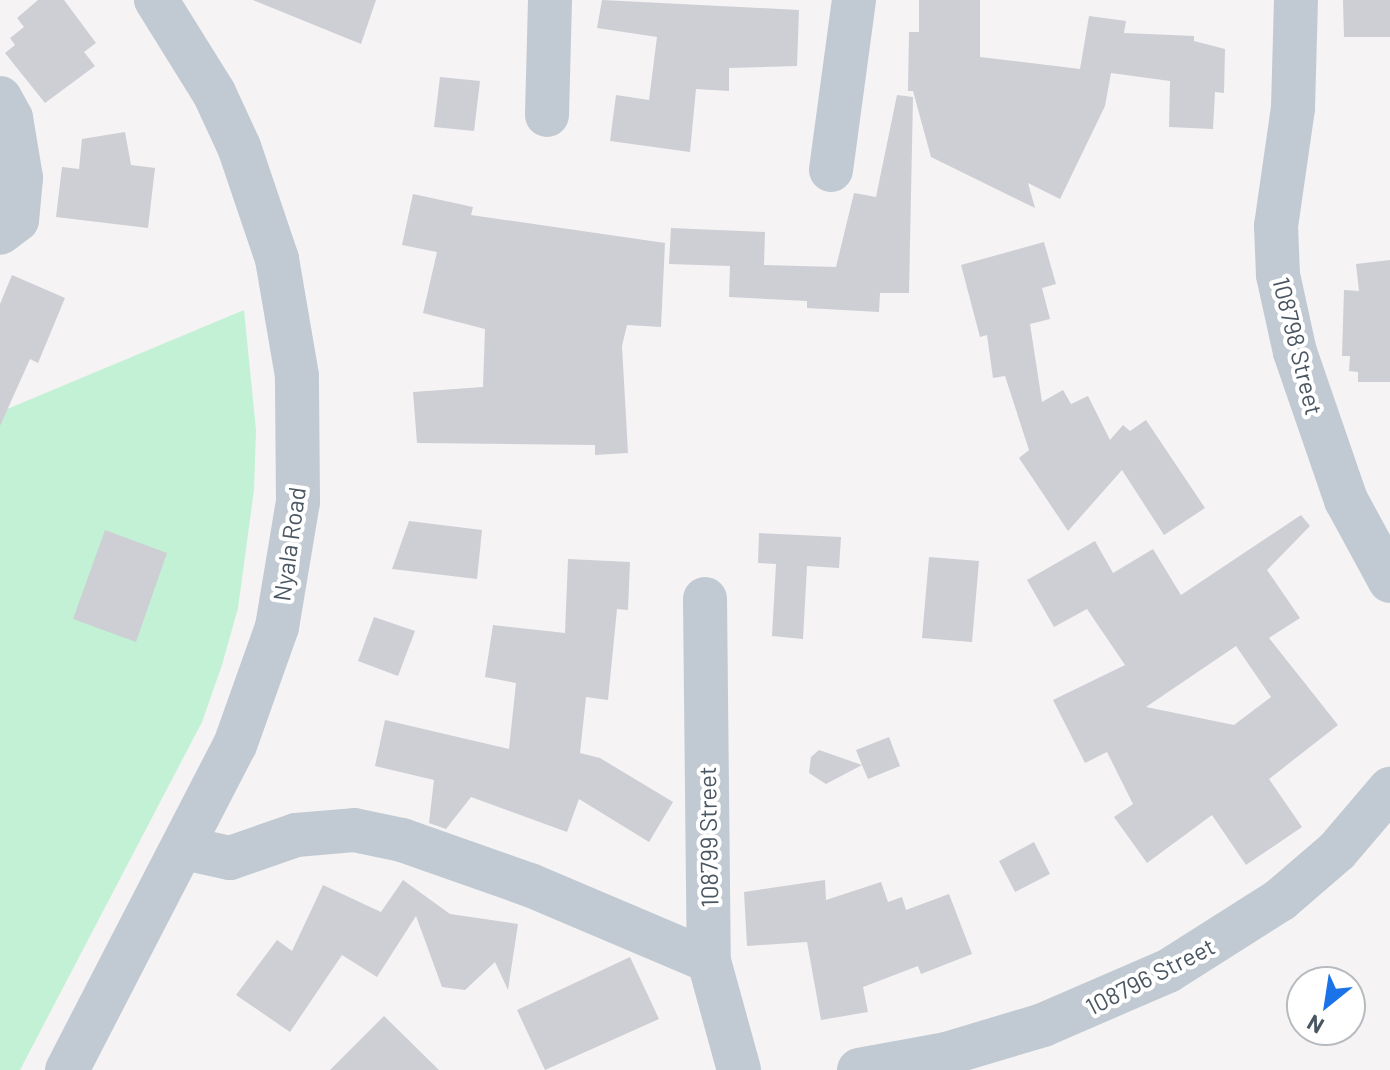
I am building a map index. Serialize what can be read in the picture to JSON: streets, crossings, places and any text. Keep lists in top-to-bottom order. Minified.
{"streets":{"street":["108798 Street","Nyala Road","108799 Street","108796 Street"]},"north":"bottom left"}
